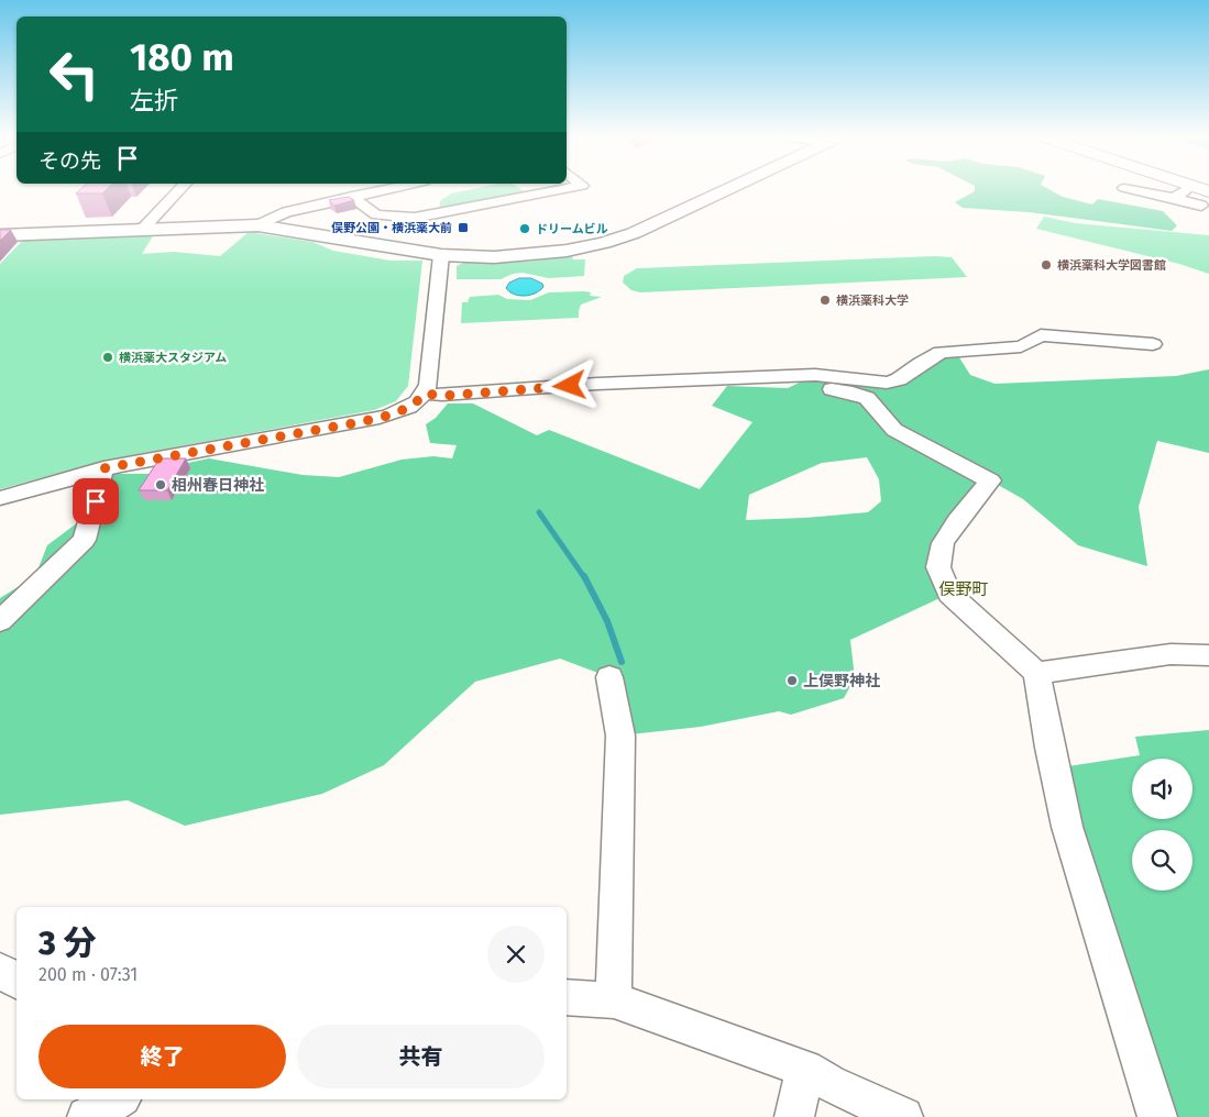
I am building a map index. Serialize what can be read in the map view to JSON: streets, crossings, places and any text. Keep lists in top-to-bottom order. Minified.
{"districts":["俣野町"],"places":{"transit":["俣野公園・横浜薬大前"],"other":["ドリームビル","横浜薬科大学図書館","横浜薬科大学","横浜薬大スタジアム","相州春日神社","上俣野神社"]},"page":{"turn":["180 m","左折"],"then":"その先","heading":["3 分","200 m · 07:31"],"buttons":["終了","共有"]}}
